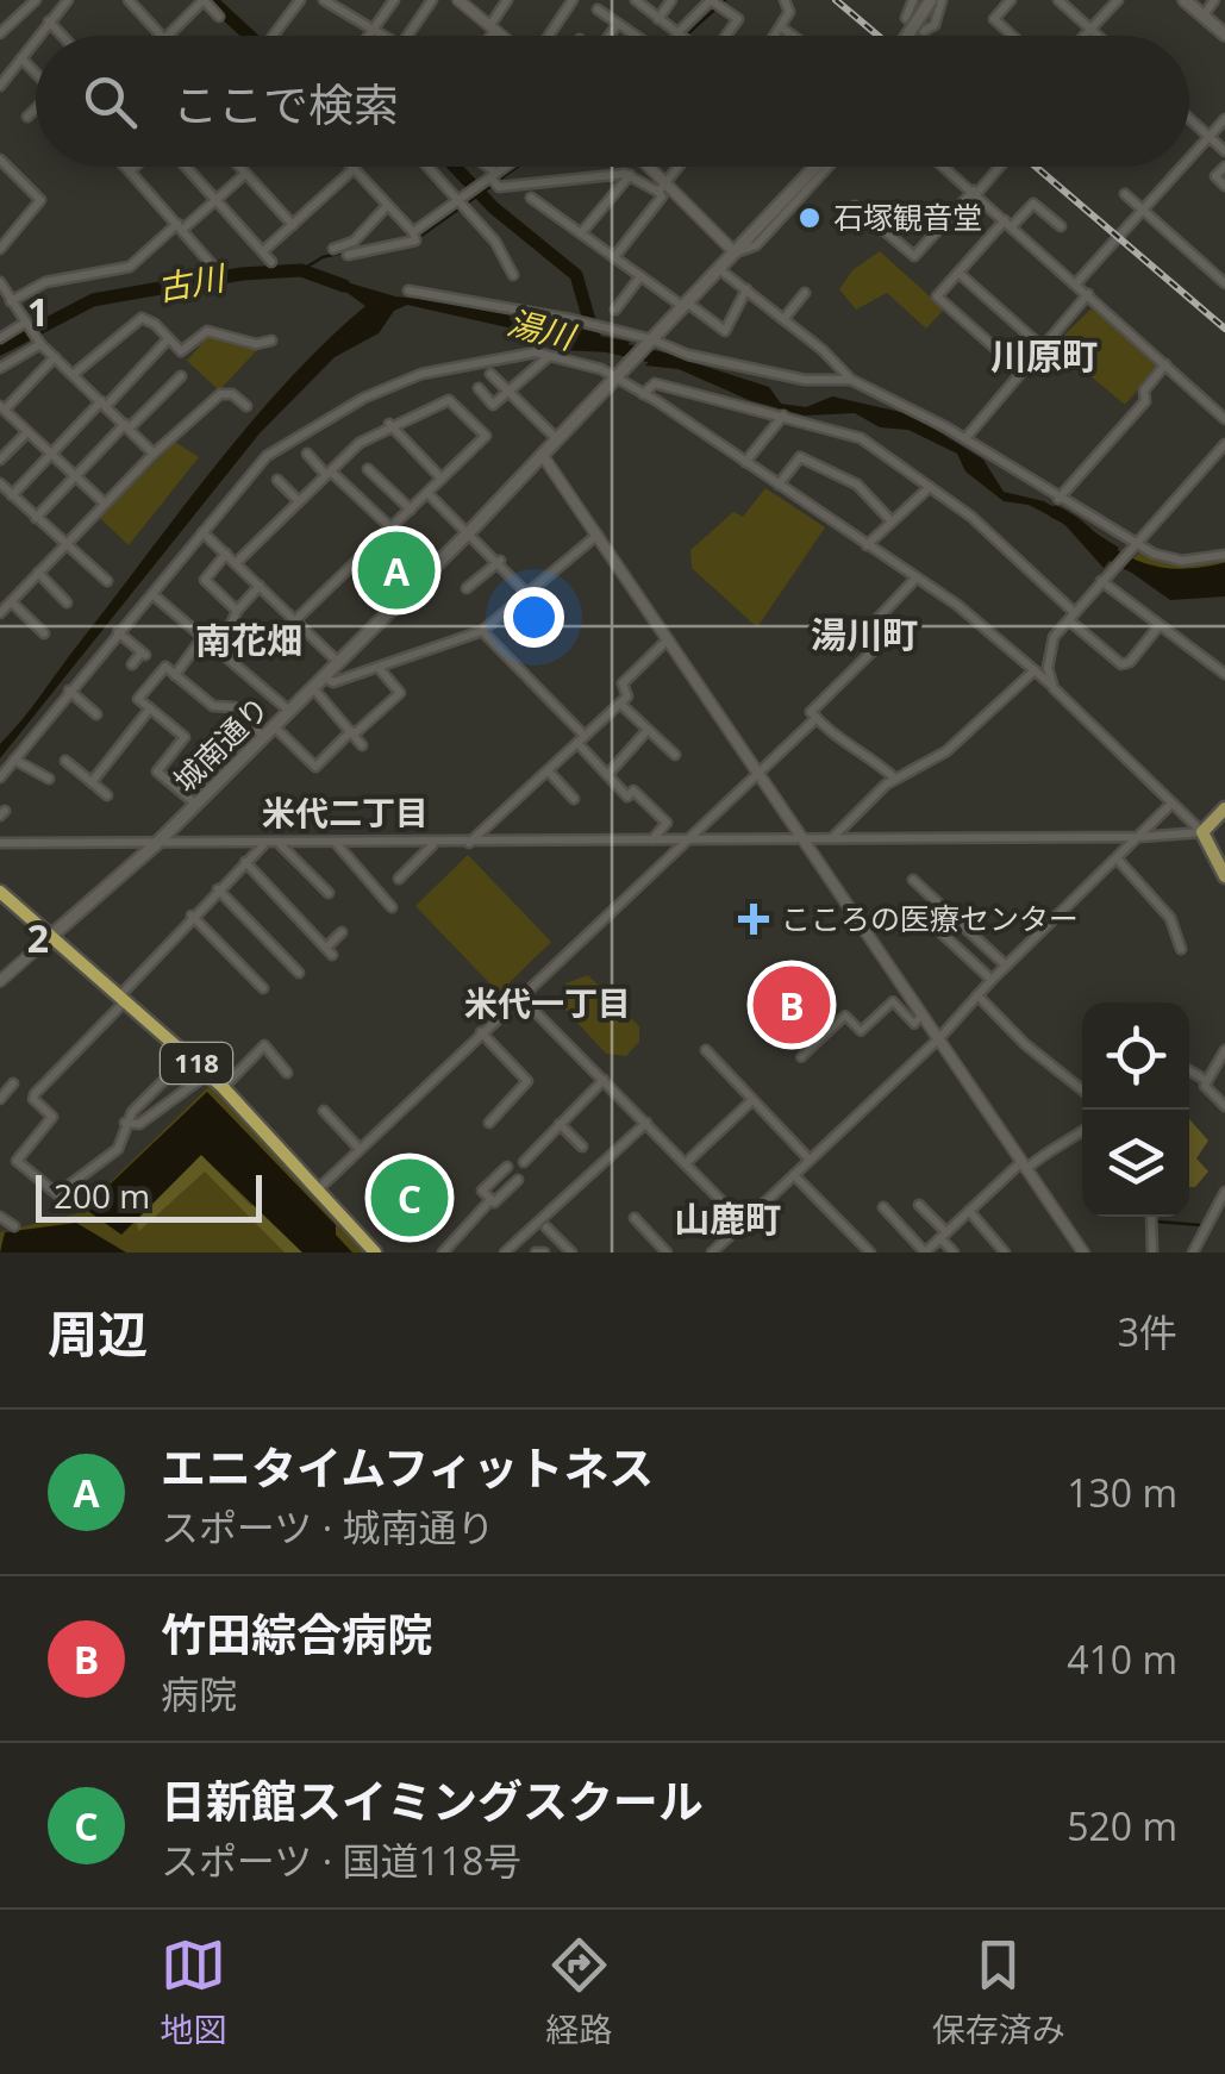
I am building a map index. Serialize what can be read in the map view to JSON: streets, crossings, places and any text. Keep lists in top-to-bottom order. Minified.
{"streets":{"highway":["118"],"main road":["城南通り"]},"crossings":[["城南通り","118"]],"districts":["川原町","湯川町","南花畑","米代二丁目","米代一丁目","山鹿町"],"water":["古川","湯川"],"places":{"other":["石塚観音堂"],"health":["こころの医療センター"]},"scale_bar":"200 m","page":{"search":"ここで検索","pins":["A","B","C"],"scale":"200 m","heading":["周辺","3件"],"list":[{"mark":"A","name":"エニタイムフィットネス","note":"スポーツ · 城南通り","value":"130 m"},{"mark":"B","name":"竹田綜合病院","note":"病院","value":"410 m"},{"mark":"C","name":"日新館スイミングスクール","note":"スポーツ · 国道118号","value":"520 m"}],"nav":["地図","経路","保存済み"]},"grid":{"rows":["1","2"]}}
